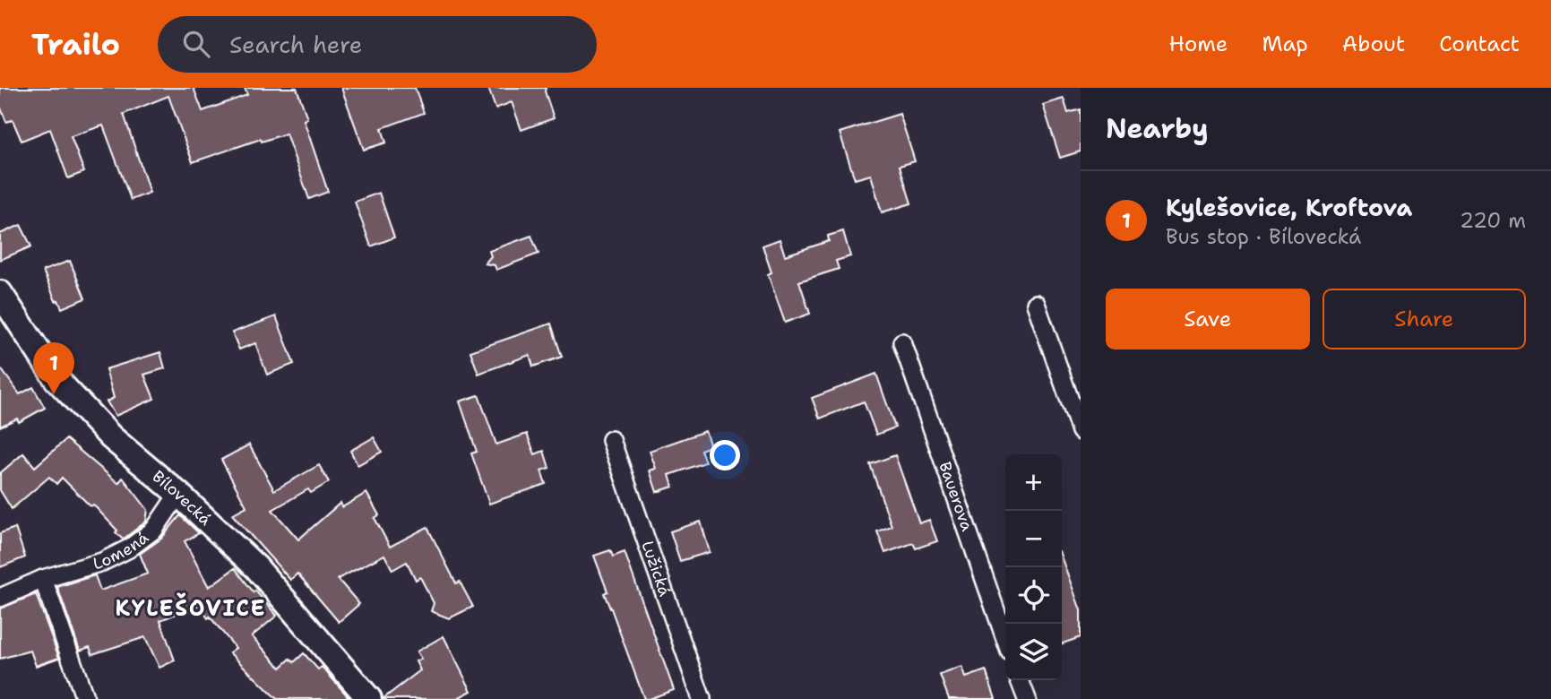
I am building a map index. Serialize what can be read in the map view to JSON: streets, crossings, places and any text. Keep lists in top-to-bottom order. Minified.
{"streets":{"main road":["Bílovecká"],"street":["Bauerova","Lomená","Lužická"]},"crossings":[["Bílovecká","Lomená"]],"districts":["KYLEŠOVICE"],"page":{"header":"Trailo","search":"Search here","nav":["Home","Map","About","Contact"],"heading":"Nearby","list":[{"mark":"1","name":"Kylešovice, Kroftova","note":"Bus stop · Bílovecká","value":"220 m"}],"buttons":["Save","Share"],"pins":"1","map_buttons":["+","−"]}}
